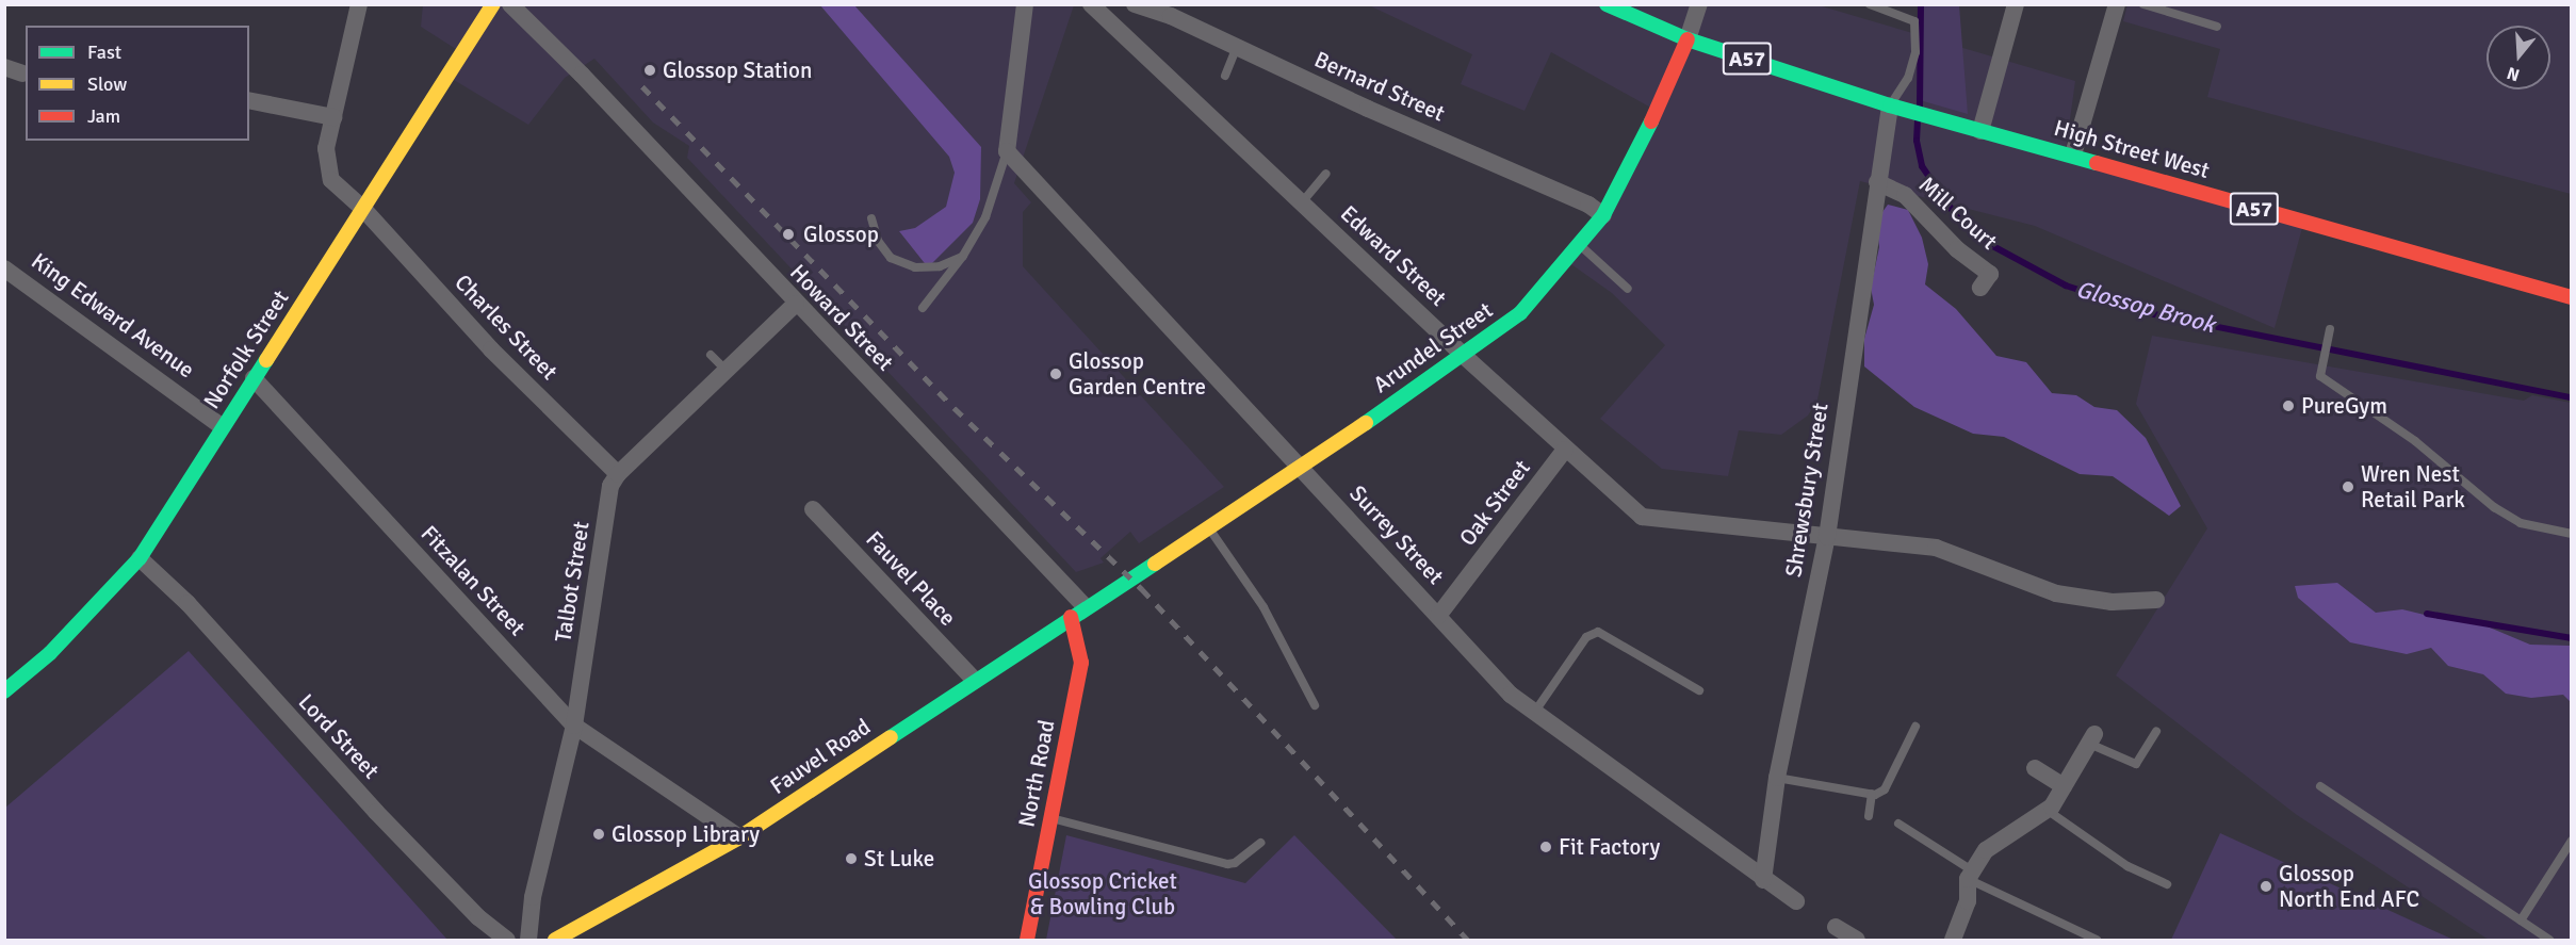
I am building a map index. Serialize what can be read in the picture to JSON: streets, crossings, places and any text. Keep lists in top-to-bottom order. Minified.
{"streets":{"main road":["A57","High Street West","Arundel Street","Norfolk Street","Fauvel Road","North Road"],"street":["Bernard Street","Mill Court","Edward Street","King Edward Avenue","Howard Street","Charles Street","Shrewsbury Street","Oak Street","Surrey Street","Fauvel Place","Fitzalan Street","Talbot Street","Lord Street"]},"crossings":[["A57","High Street West"],["A57","Arundel Street"],["A57","Shrewsbury Street"],["Bernard Street","Arundel Street"],["High Street West","Shrewsbury Street"],["Mill Court","Shrewsbury Street"],["Edward Street","Arundel Street"],["Edward Street","Shrewsbury Street"],["Edward Street","Oak Street"],["King Edward Avenue","Norfolk Street"],["Howard Street","Arundel Street"],["Howard Street","Talbot Street"],["Howard Street","Fauvel Road"],["Charles Street","Norfolk Street"],["Charles Street","Talbot Street"],["Arundel Street","Surrey Street"],["Arundel Street","Fauvel Road"],["Norfolk Street","Fitzalan Street"],["Norfolk Street","Lord Street"],["Shrewsbury Street","Surrey Street"],["Oak Street","Surrey Street"],["Fauvel Place","Fauvel Road"],["Fitzalan Street","Talbot Street"],["Fitzalan Street","Fauvel Road"],["Fauvel Road","North Road"]],"water":["Glossop Brook"],"parks":["Glossop Cricket & Bowling Club"],"places":["Glossop Station","Glossop","Glossop Garden Centre","PureGym","Wren Nest Retail Park","Glossop Library","Fit Factory","St Luke","Glossop North End AFC"],"legend":["Fast","Slow","Jam"],"north":"bottom"}
